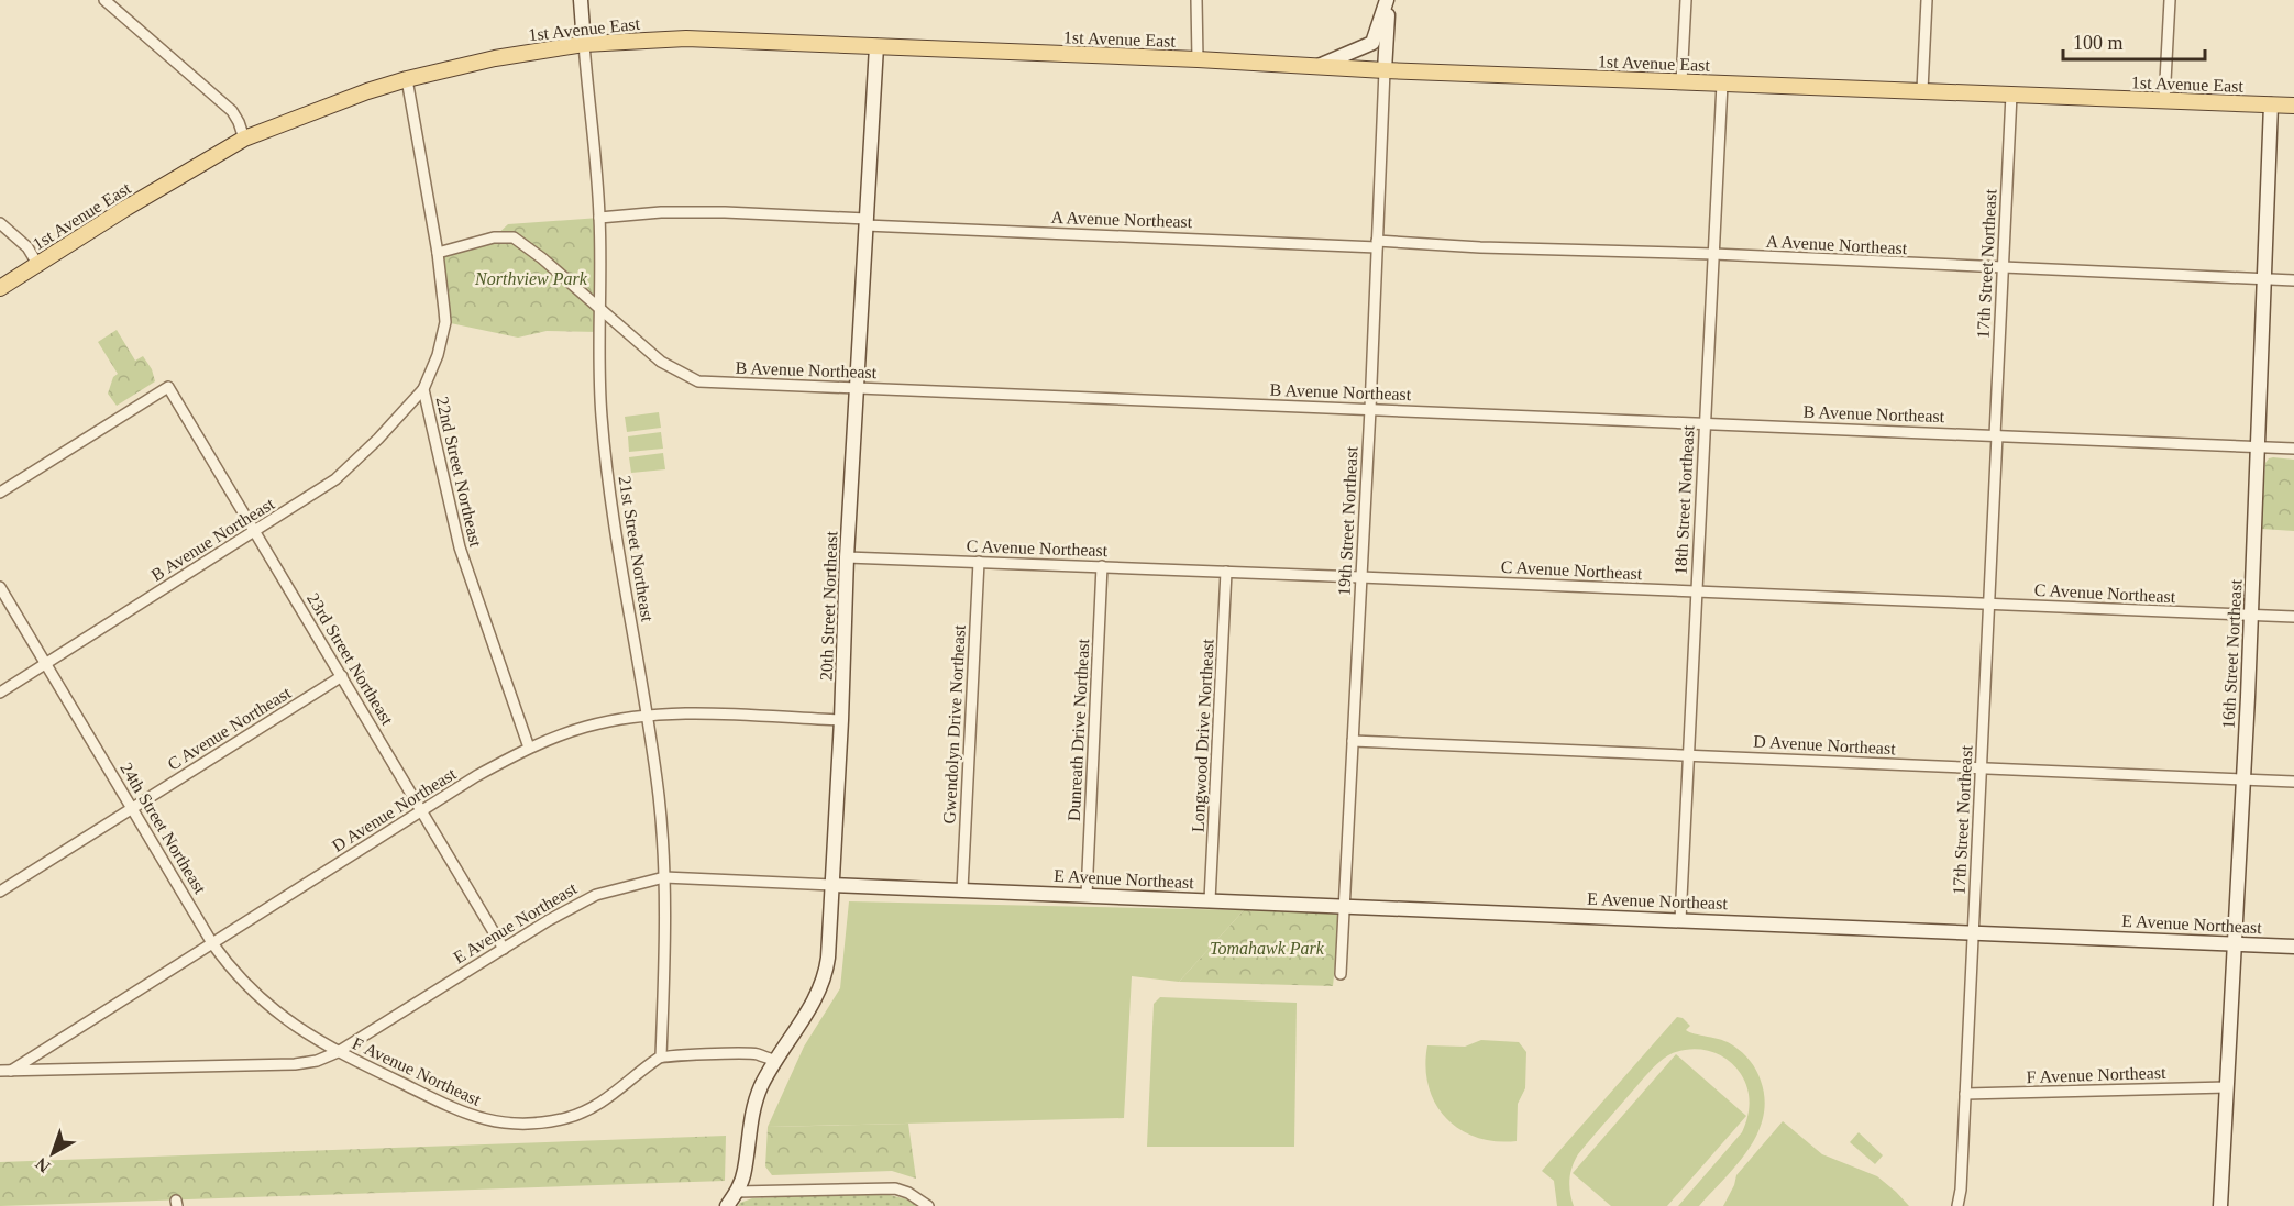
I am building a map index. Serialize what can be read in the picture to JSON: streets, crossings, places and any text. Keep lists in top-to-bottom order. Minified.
{"streets":{"main road":["1st Avenue East"],"street":["A Avenue Northeast","17th Street Northeast","B Avenue Northeast","22nd Street Northeast","18th Street Northeast","19th Street Northeast","C Avenue Northeast","21st Street Northeast","20th Street Northeast","16th Street Northeast","23rd Street Northeast","Gwendolyn Drive Northeast","Dunreath Drive Northeast","Longwood Drive Northeast","D Avenue Northeast","24th Street Northeast","E Avenue Northeast","F Avenue Northeast"]},"crossings":[["1st Avenue East","17th Street Northeast"],["1st Avenue East","22nd Street Northeast"],["1st Avenue East","18th Street Northeast"],["1st Avenue East","19th Street Northeast"],["1st Avenue East","21st Street Northeast"],["1st Avenue East","20th Street Northeast"],["1st Avenue East","16th Street Northeast"],["A Avenue Northeast","17th Street Northeast"],["A Avenue Northeast","18th Street Northeast"],["A Avenue Northeast","19th Street Northeast"],["A Avenue Northeast","21st Street Northeast"],["A Avenue Northeast","20th Street Northeast"],["A Avenue Northeast","16th Street Northeast"],["17th Street Northeast","B Avenue Northeast"],["17th Street Northeast","C Avenue Northeast"],["17th Street Northeast","D Avenue Northeast"],["17th Street Northeast","E Avenue Northeast"],["17th Street Northeast","F Avenue Northeast"],["B Avenue Northeast","22nd Street Northeast"],["B Avenue Northeast","18th Street Northeast"],["B Avenue Northeast","19th Street Northeast"],["B Avenue Northeast","21st Street Northeast"],["B Avenue Northeast","20th Street Northeast"],["B Avenue Northeast","16th Street Northeast"],["B Avenue Northeast","23rd Street Northeast"],["B Avenue Northeast","24th Street Northeast"],["22nd Street Northeast","D Avenue Northeast"],["18th Street Northeast","C Avenue Northeast"],["18th Street Northeast","D Avenue Northeast"],["18th Street Northeast","E Avenue Northeast"],["19th Street Northeast","C Avenue Northeast"],["19th Street Northeast","D Avenue Northeast"],["19th Street Northeast","E Avenue Northeast"],["C Avenue Northeast","20th Street Northeast"],["C Avenue Northeast","16th Street Northeast"],["C Avenue Northeast","23rd Street Northeast"],["C Avenue Northeast","Gwendolyn Drive Northeast"],["C Avenue Northeast","Dunreath Drive Northeast"],["C Avenue Northeast","Longwood Drive Northeast"],["C Avenue Northeast","24th Street Northeast"],["21st Street Northeast","D Avenue Northeast"],["21st Street Northeast","E Avenue Northeast"],["21st Street Northeast","F Avenue Northeast"],["20th Street Northeast","D Avenue Northeast"],["20th Street Northeast","E Avenue Northeast"],["16th Street Northeast","D Avenue Northeast"],["16th Street Northeast","E Avenue Northeast"],["16th Street Northeast","F Avenue Northeast"],["23rd Street Northeast","D Avenue Northeast"],["23rd Street Northeast","E Avenue Northeast"],["Gwendolyn Drive Northeast","E Avenue Northeast"],["Dunreath Drive Northeast","E Avenue Northeast"],["Longwood Drive Northeast","E Avenue Northeast"],["D Avenue Northeast","24th Street Northeast"],["D Avenue Northeast","E Avenue Northeast"],["24th Street Northeast","E Avenue Northeast"],["24th Street Northeast","F Avenue Northeast"],["E Avenue Northeast","F Avenue Northeast"]],"parks":["Northview Park","Tomahawk Park"],"scale_bar":"100 m","north":"bottom left"}
